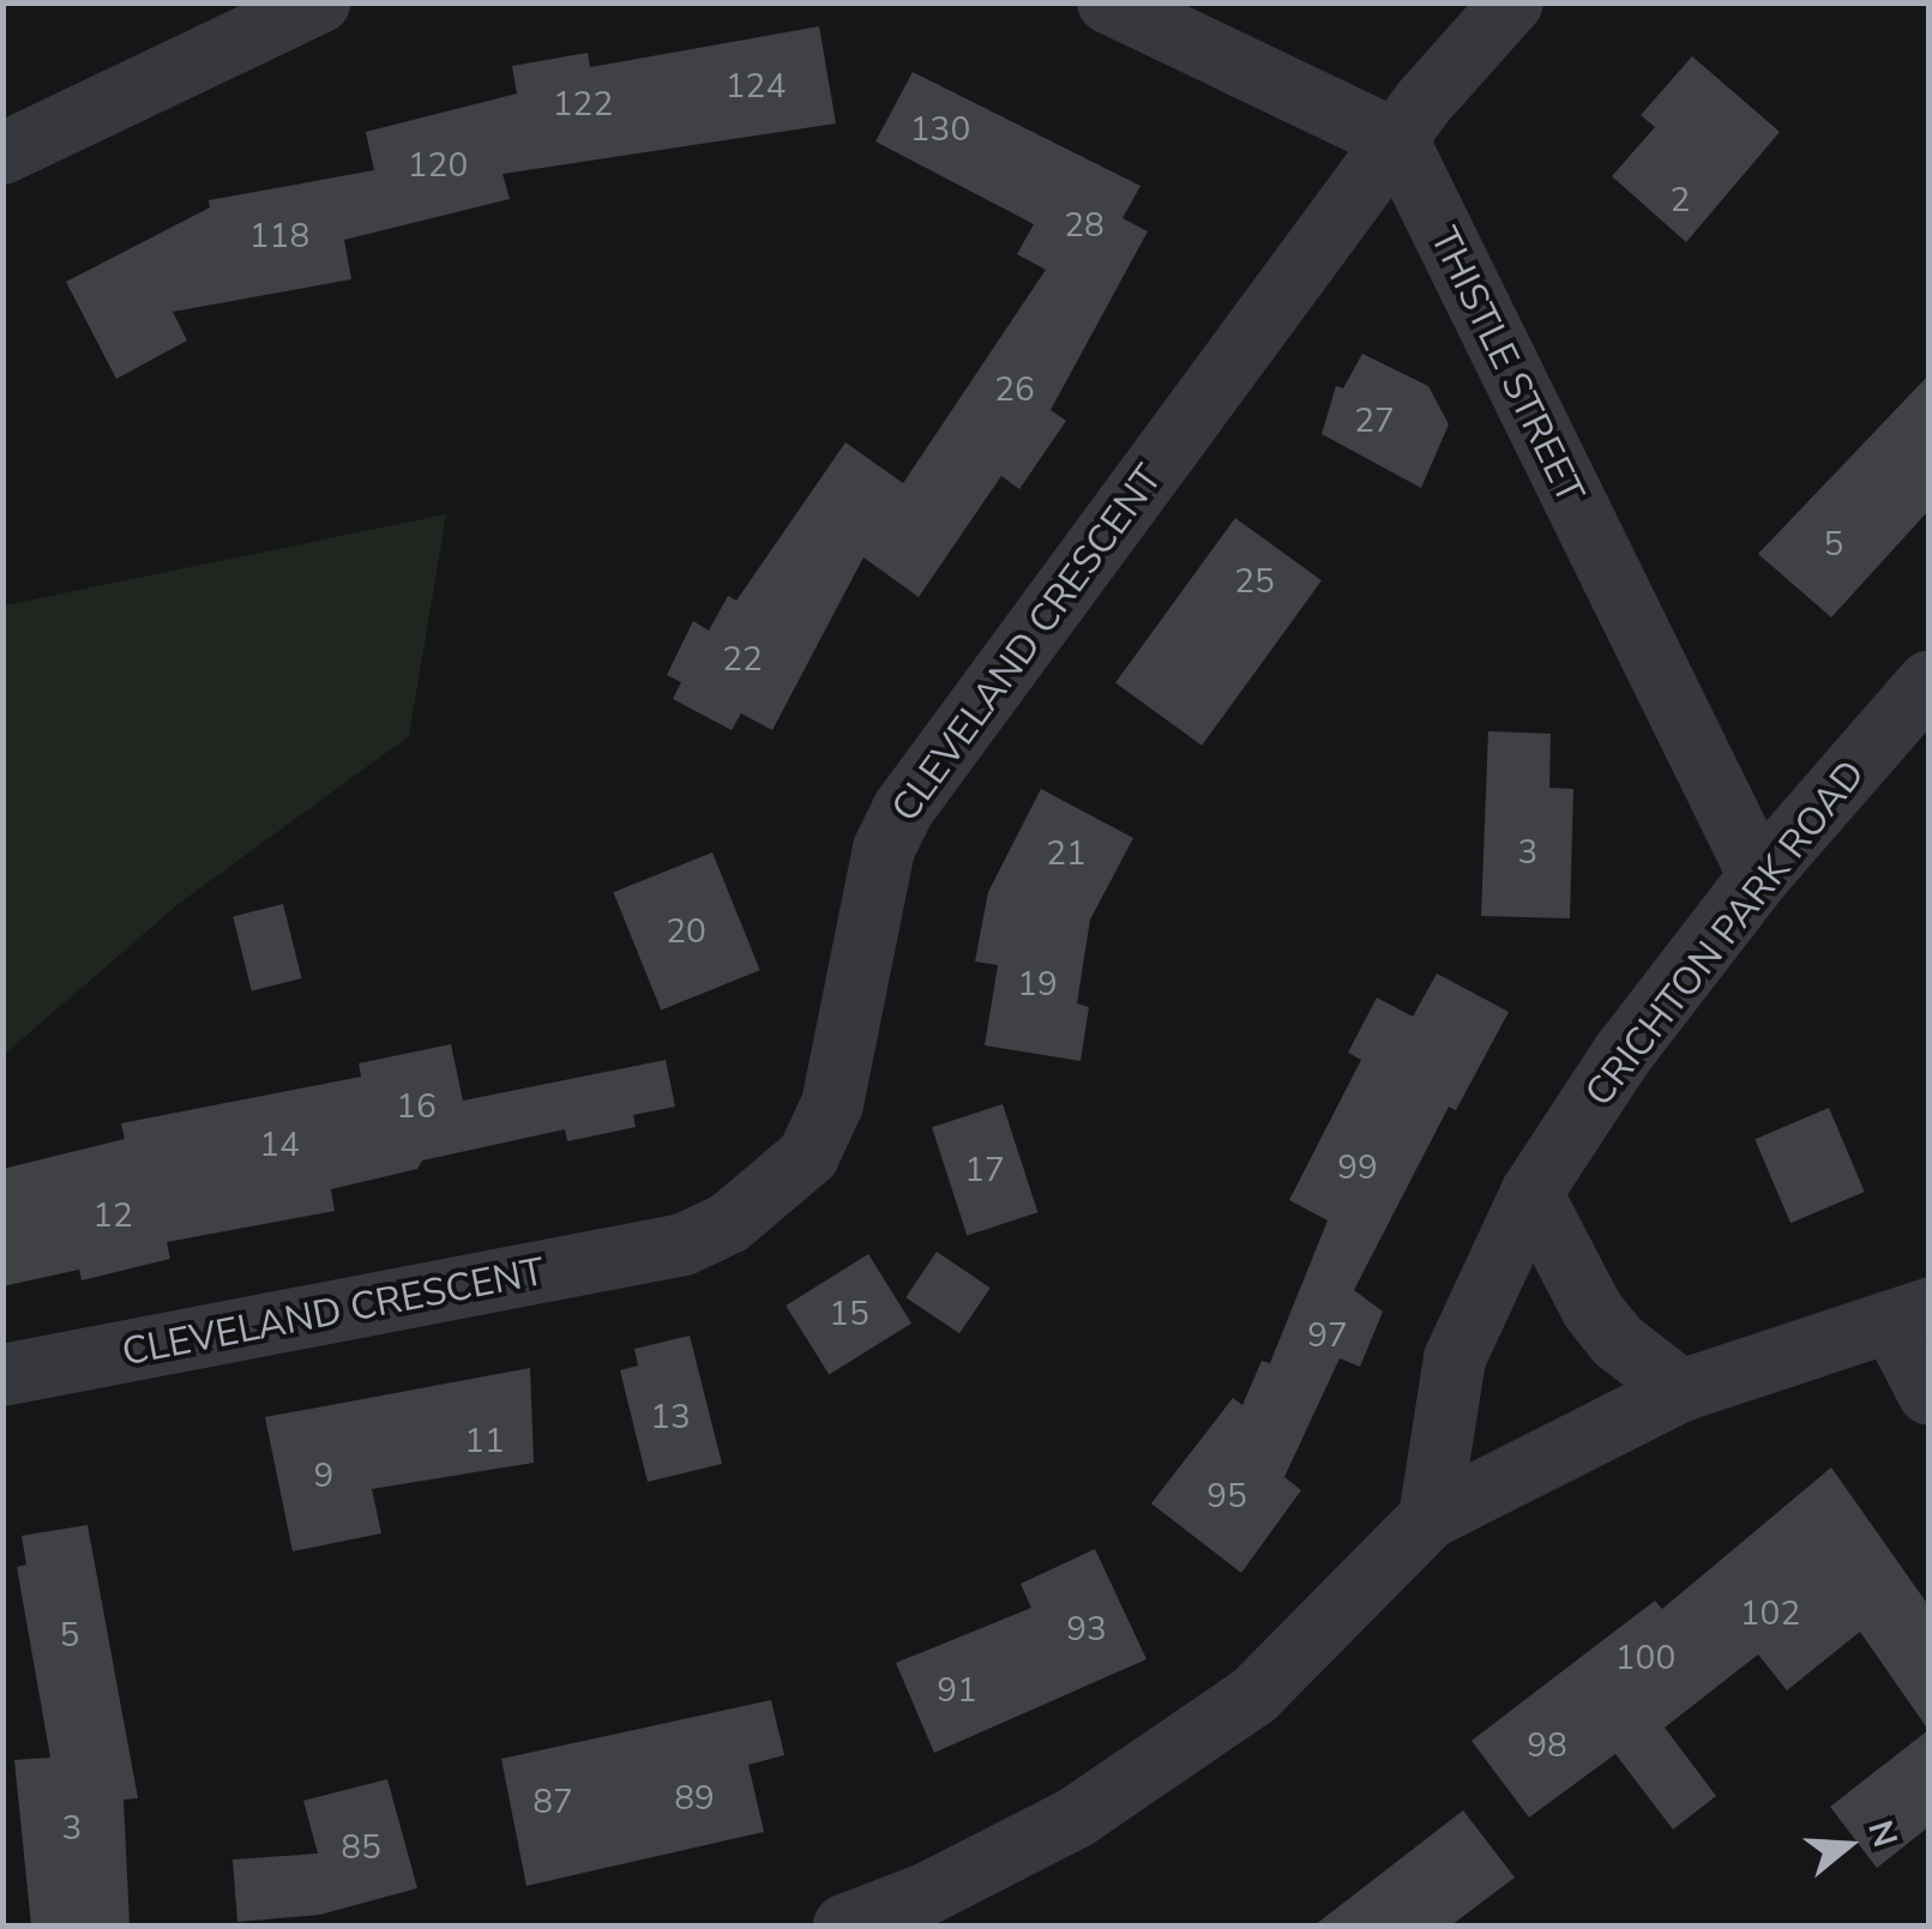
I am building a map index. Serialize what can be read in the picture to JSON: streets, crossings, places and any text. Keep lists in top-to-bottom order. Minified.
{"streets":{"street":["THISTLE STREET","CLEVELAND CRESCENT","CRICHTON PARK ROAD"]},"crossings":[["THISTLE STREET","CLEVELAND CRESCENT"],["THISTLE STREET","CRICHTON PARK ROAD"]],"house_numbers":["124","122","130","120","2","28","118","26","27","5","25","22","3","21","20","19","16","14","99","17","12","15","97","13","11","9","95","102","93","5","100","91","98","89","87","3","85"],"north":"right"}
